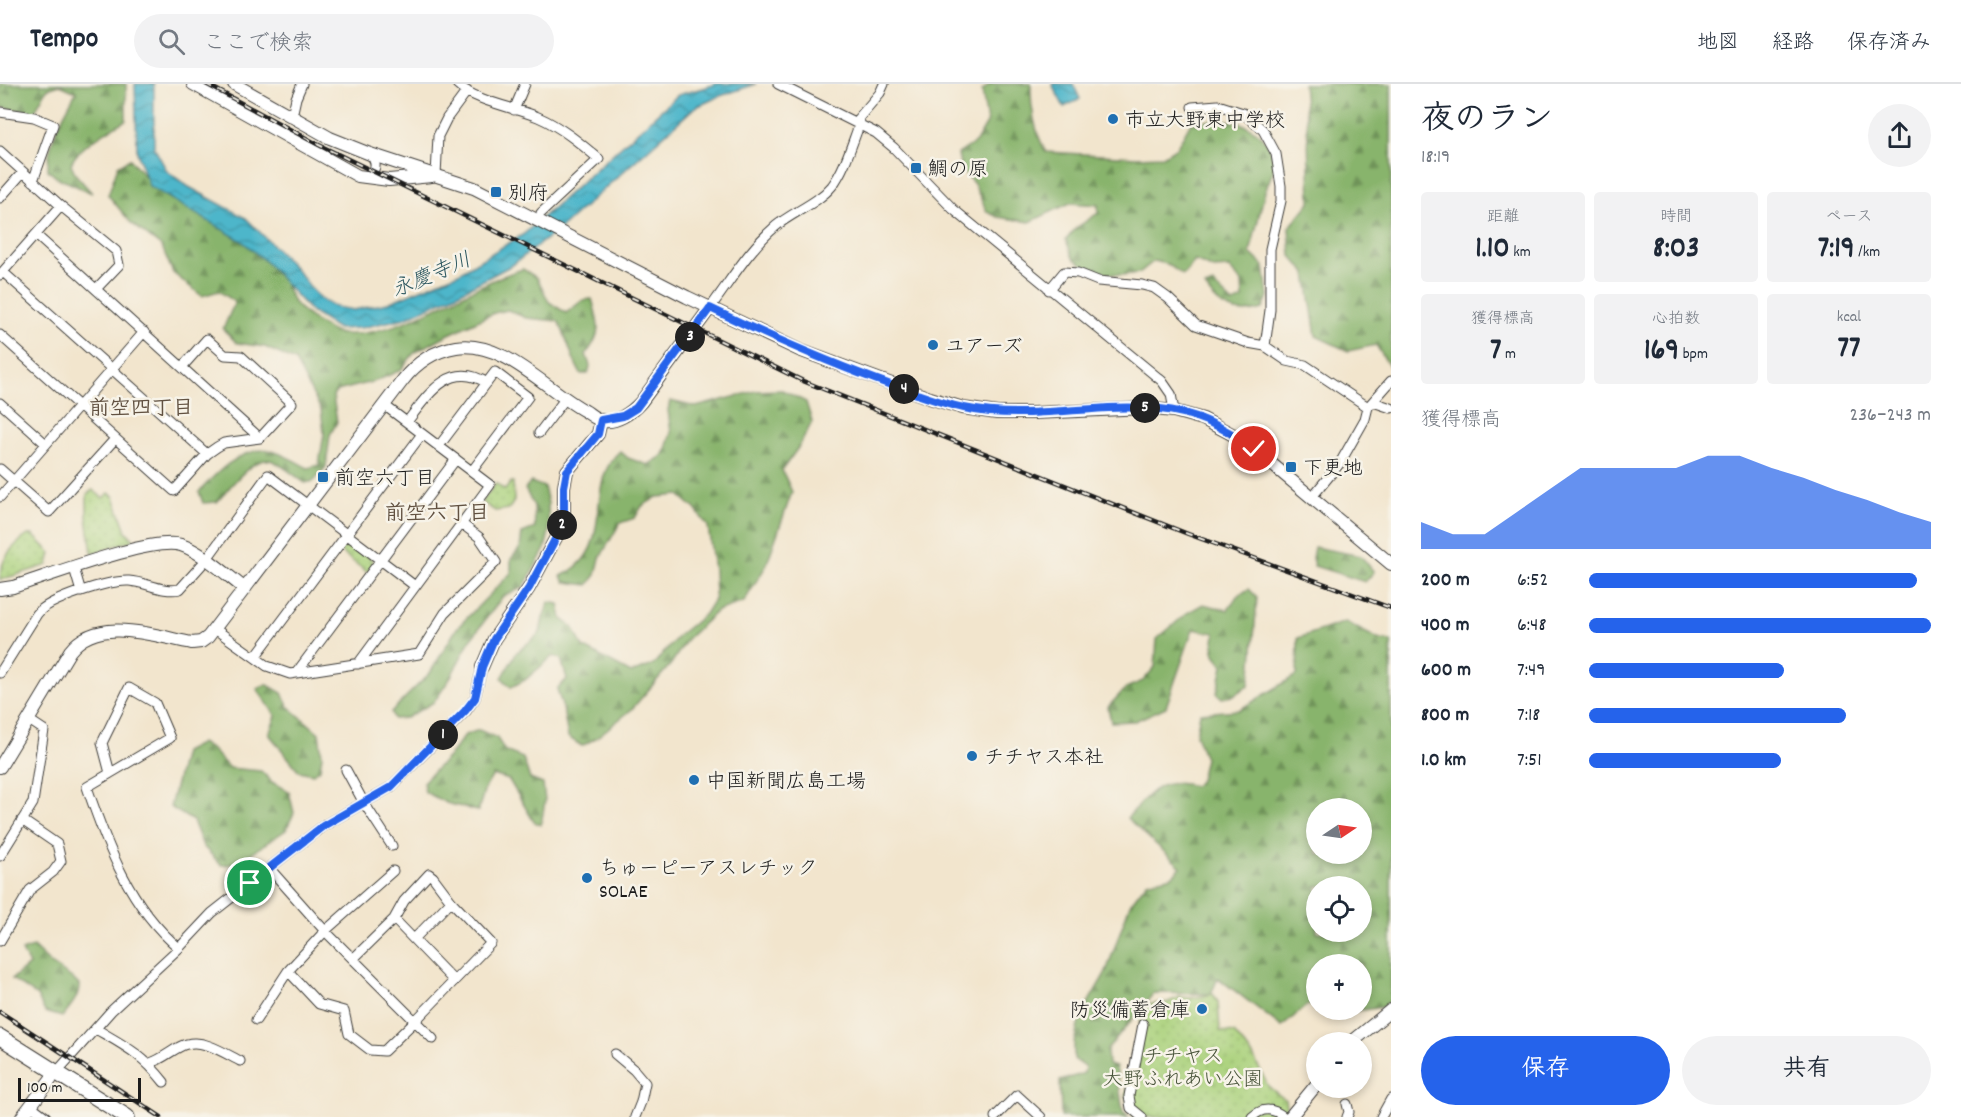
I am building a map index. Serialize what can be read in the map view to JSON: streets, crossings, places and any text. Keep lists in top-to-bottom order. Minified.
{"districts":["前空四丁目","前空六丁目"],"water":["永慶寺川"],"parks":["チチヤス 大野ふれあい公園"],"places":{"other":["市立大野東中学校","ユアーズ","チチヤス本社","中国新聞広島工場","ちゅーピーアスレチック SOLAE","防災備蓄倉庫"],"transit":["鯛の原","別府","下更地","前空六丁目"]},"scale_bar":"100 m","north":"right","page":{"header":"Tempo","search":"ここで検索","nav":["地図","経路","保存済み"],"heading":["夜のラン","18:19"],"stats":[["距離","1.10 km"],["時間","8:03"],["ペース","7:19 /km"],["獲得標高","7 m"],["心拍数","169 bpm"],["kcal","77"]],"pins":["3","4","5","2","1"],"chart":["獲得標高","236–243 m"],"list":[{"name":"200 m","note":"6:52"},{"name":"400 m","note":"6:48"},{"name":"600 m","note":"7:49"},{"name":"800 m","note":"7:18"},{"name":"1.0 km","note":"7:51"}],"map_buttons":["+","−"],"buttons":["保存","共有"],"scale":"100 m"}}
